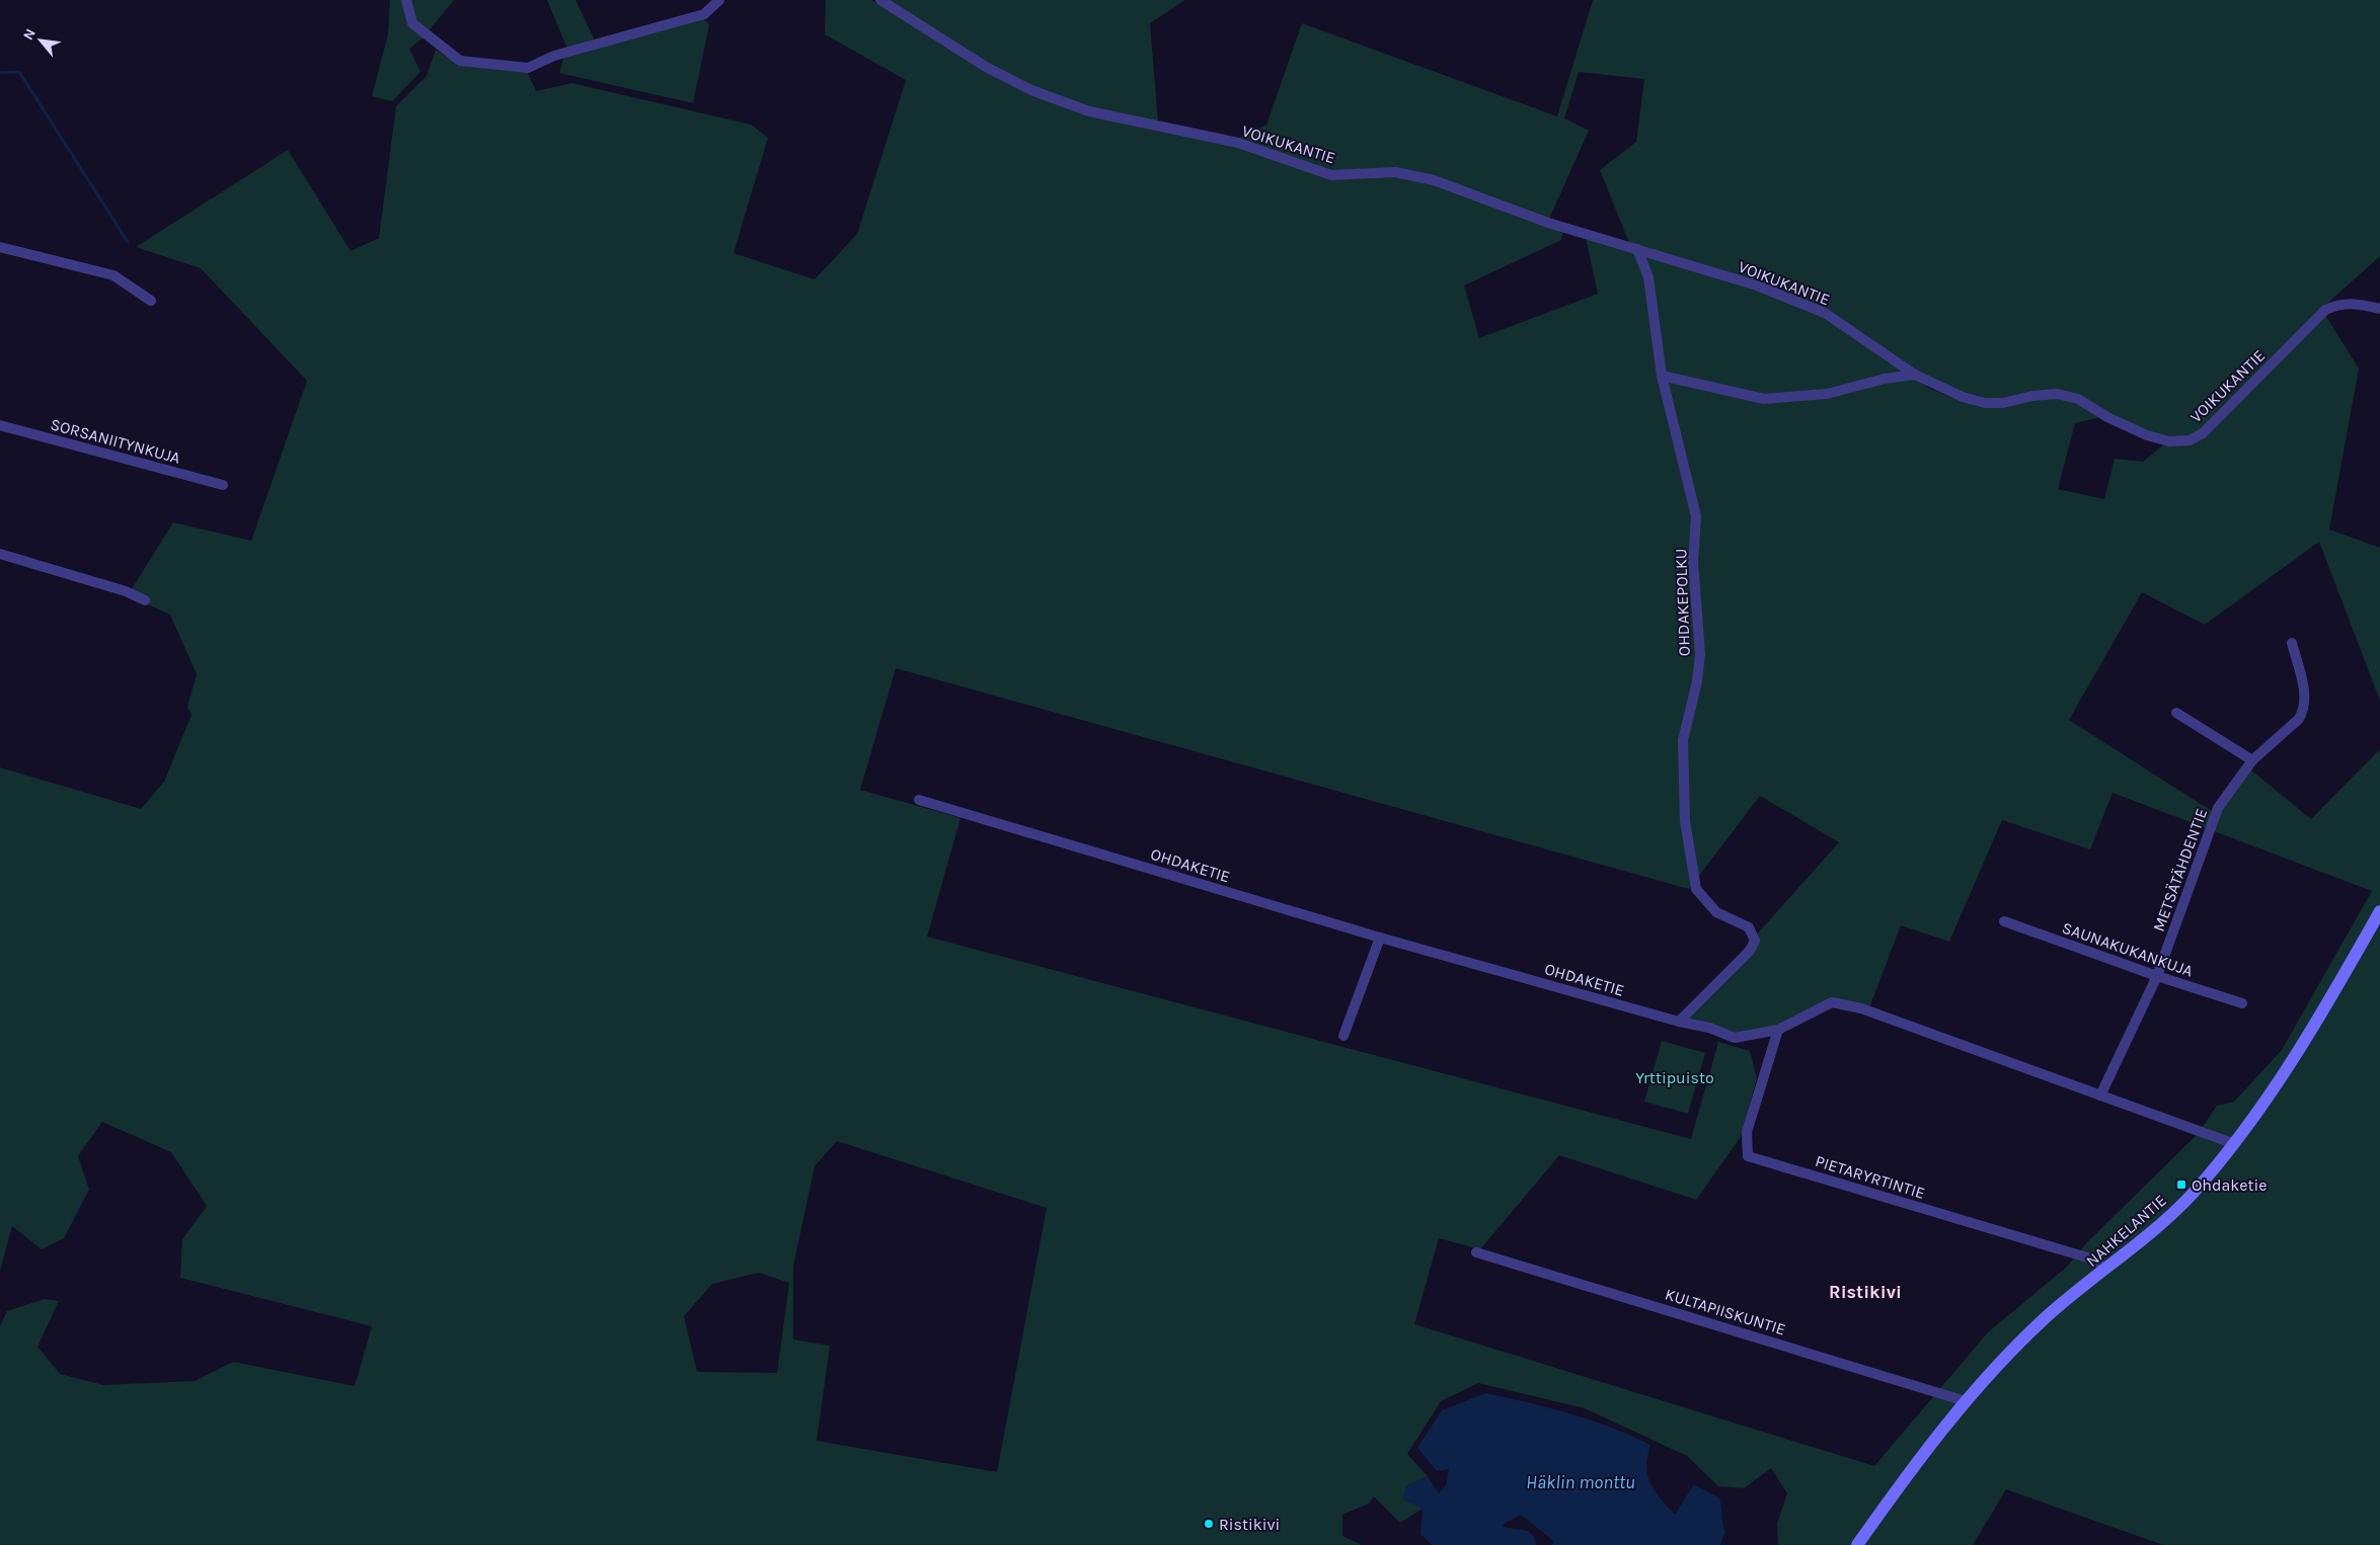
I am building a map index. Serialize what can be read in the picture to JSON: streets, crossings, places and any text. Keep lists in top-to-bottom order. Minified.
{"streets":{"main road":["NAHKELANTIE"],"street":["VOIKUKANTIE","SORSANIITYNKUJA","OHDAKEPOLKU","OHDAKETIE","METSÄTÄHDENTIE","SAUNAKUKANKUJA","PIETARYRTINTIE","KULTAPIISKUNTIE"]},"crossings":[["VOIKUKANTIE","OHDAKEPOLKU"],["OHDAKEPOLKU","OHDAKETIE"],["OHDAKETIE","METSÄTÄHDENTIE"],["OHDAKETIE","PIETARYRTINTIE"],["OHDAKETIE","NAHKELANTIE"],["METSÄTÄHDENTIE","SAUNAKUKANKUJA"],["PIETARYRTINTIE","NAHKELANTIE"],["NAHKELANTIE","KULTAPIISKUNTIE"]],"districts":["Ristikivi"],"water":["Häklin monttu"],"parks":["Yrttipuisto"],"places":{"transit":["Ohdaketie"],"other":["Ristikivi"]},"north":"top left"}
